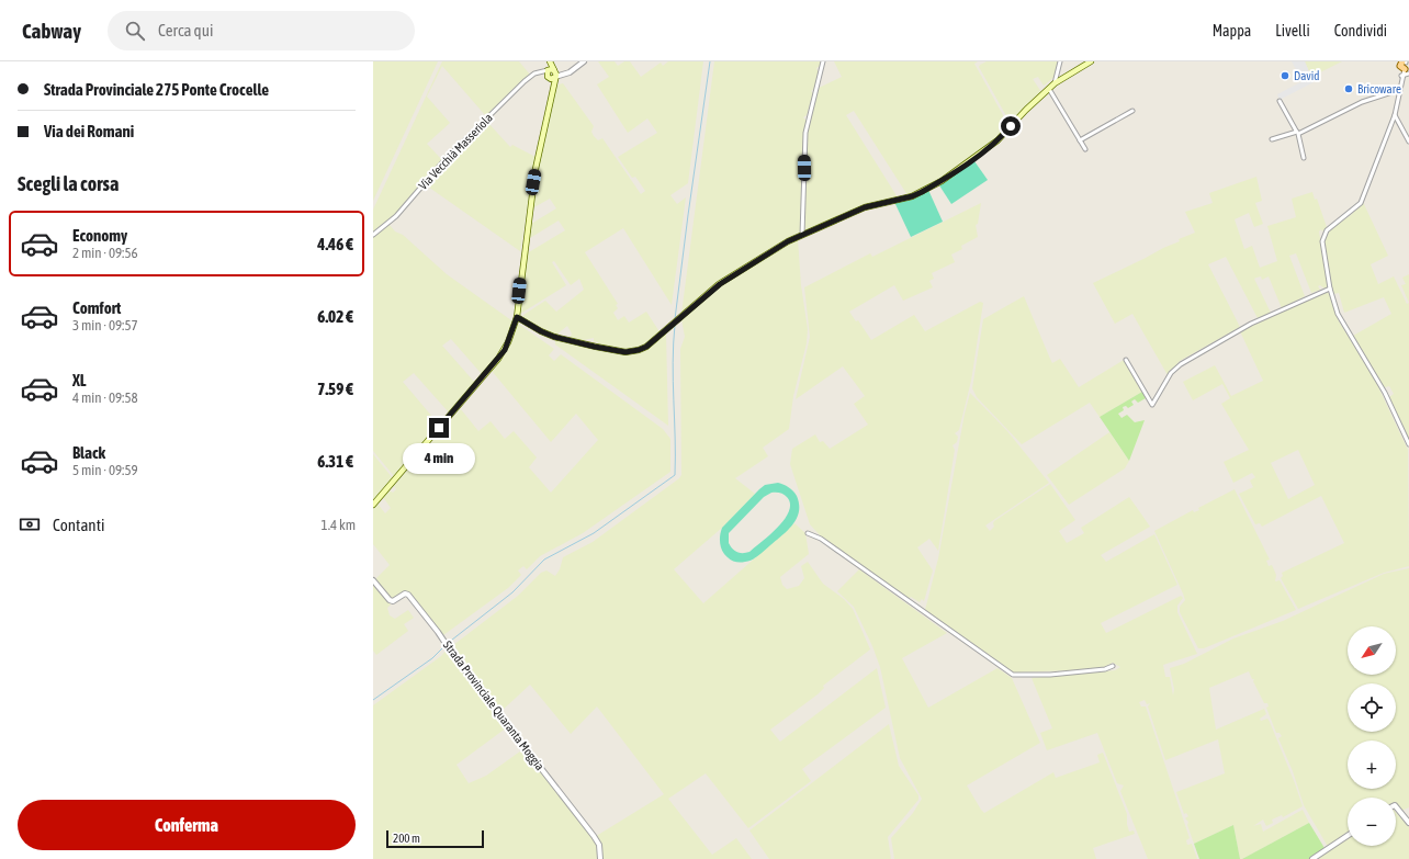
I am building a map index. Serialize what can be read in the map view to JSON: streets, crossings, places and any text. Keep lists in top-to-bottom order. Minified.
{"streets":{"street":["Via Vecchià Masseriola","Strada Provinciale Quaranta Moggia"]},"places":["David","Bricoware"],"scale_bar":"200 m","north":"bottom left","page":{"header":"Cabway","search":"Cerca qui","nav":["Mappa","Livelli","Condividi"],"banner":["Strada Provinciale 275 Ponte Crocelle","Via dei Romani"],"heading":"Scegli la corsa","list":[{"name":"Economy","note":"2 min · 09:56","value":"4.46 €"},{"name":"Comfort","note":"3 min · 09:57","value":"6.02 €"},{"name":"XL","note":"4 min · 09:58","value":"7.59 €"},{"name":"Black","note":"5 min · 09:59","value":"6.31 €"}],"bubble":"4 min","pay":["Contanti","1.4 km"],"map_buttons":["+","−"],"buttons":"Conferma","scale":"200 m"}}
